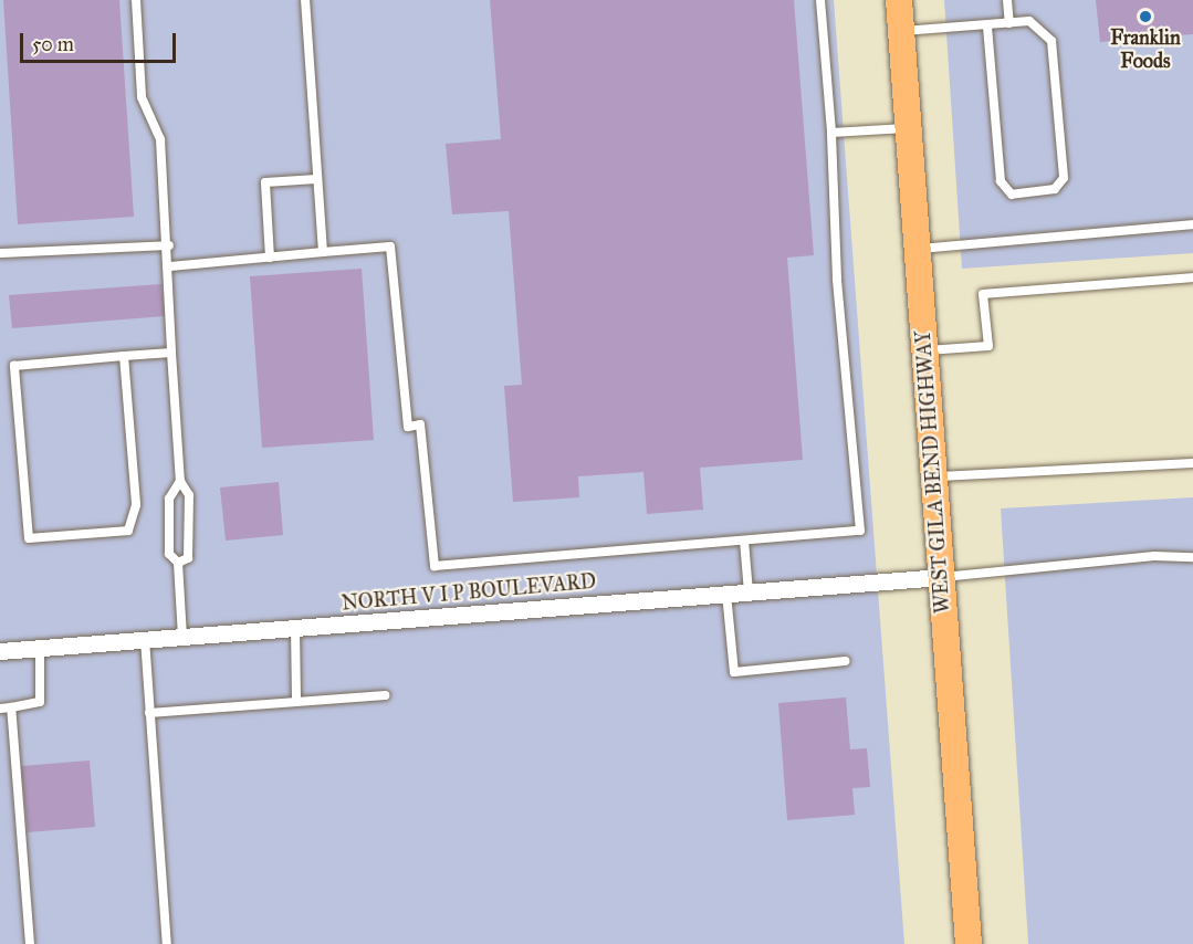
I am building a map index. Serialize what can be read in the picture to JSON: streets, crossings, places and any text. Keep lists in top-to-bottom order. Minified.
{"streets":{"main road":["WEST GILA BEND HIGHWAY"],"street":["NORTH V I P BOULEVARD"]},"crossings":[["WEST GILA BEND HIGHWAY","NORTH V I P BOULEVARD"]],"places":["Franklin Foods"],"scale_bar":"50 m"}
